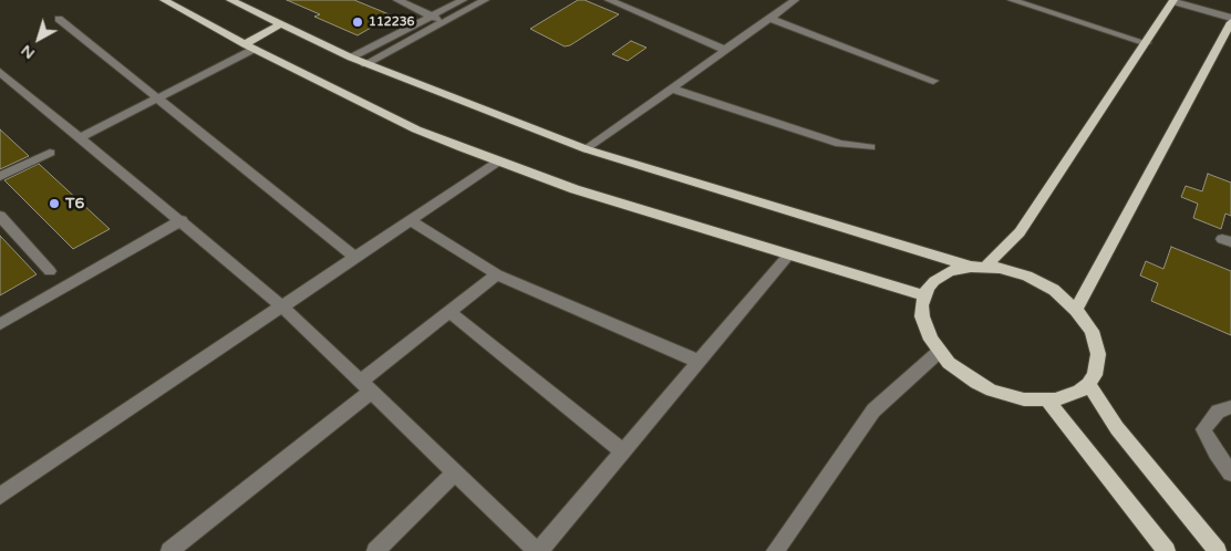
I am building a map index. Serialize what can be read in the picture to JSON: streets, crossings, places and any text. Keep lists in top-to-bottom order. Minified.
{"places":["112236","T6"],"north":"bottom left"}
